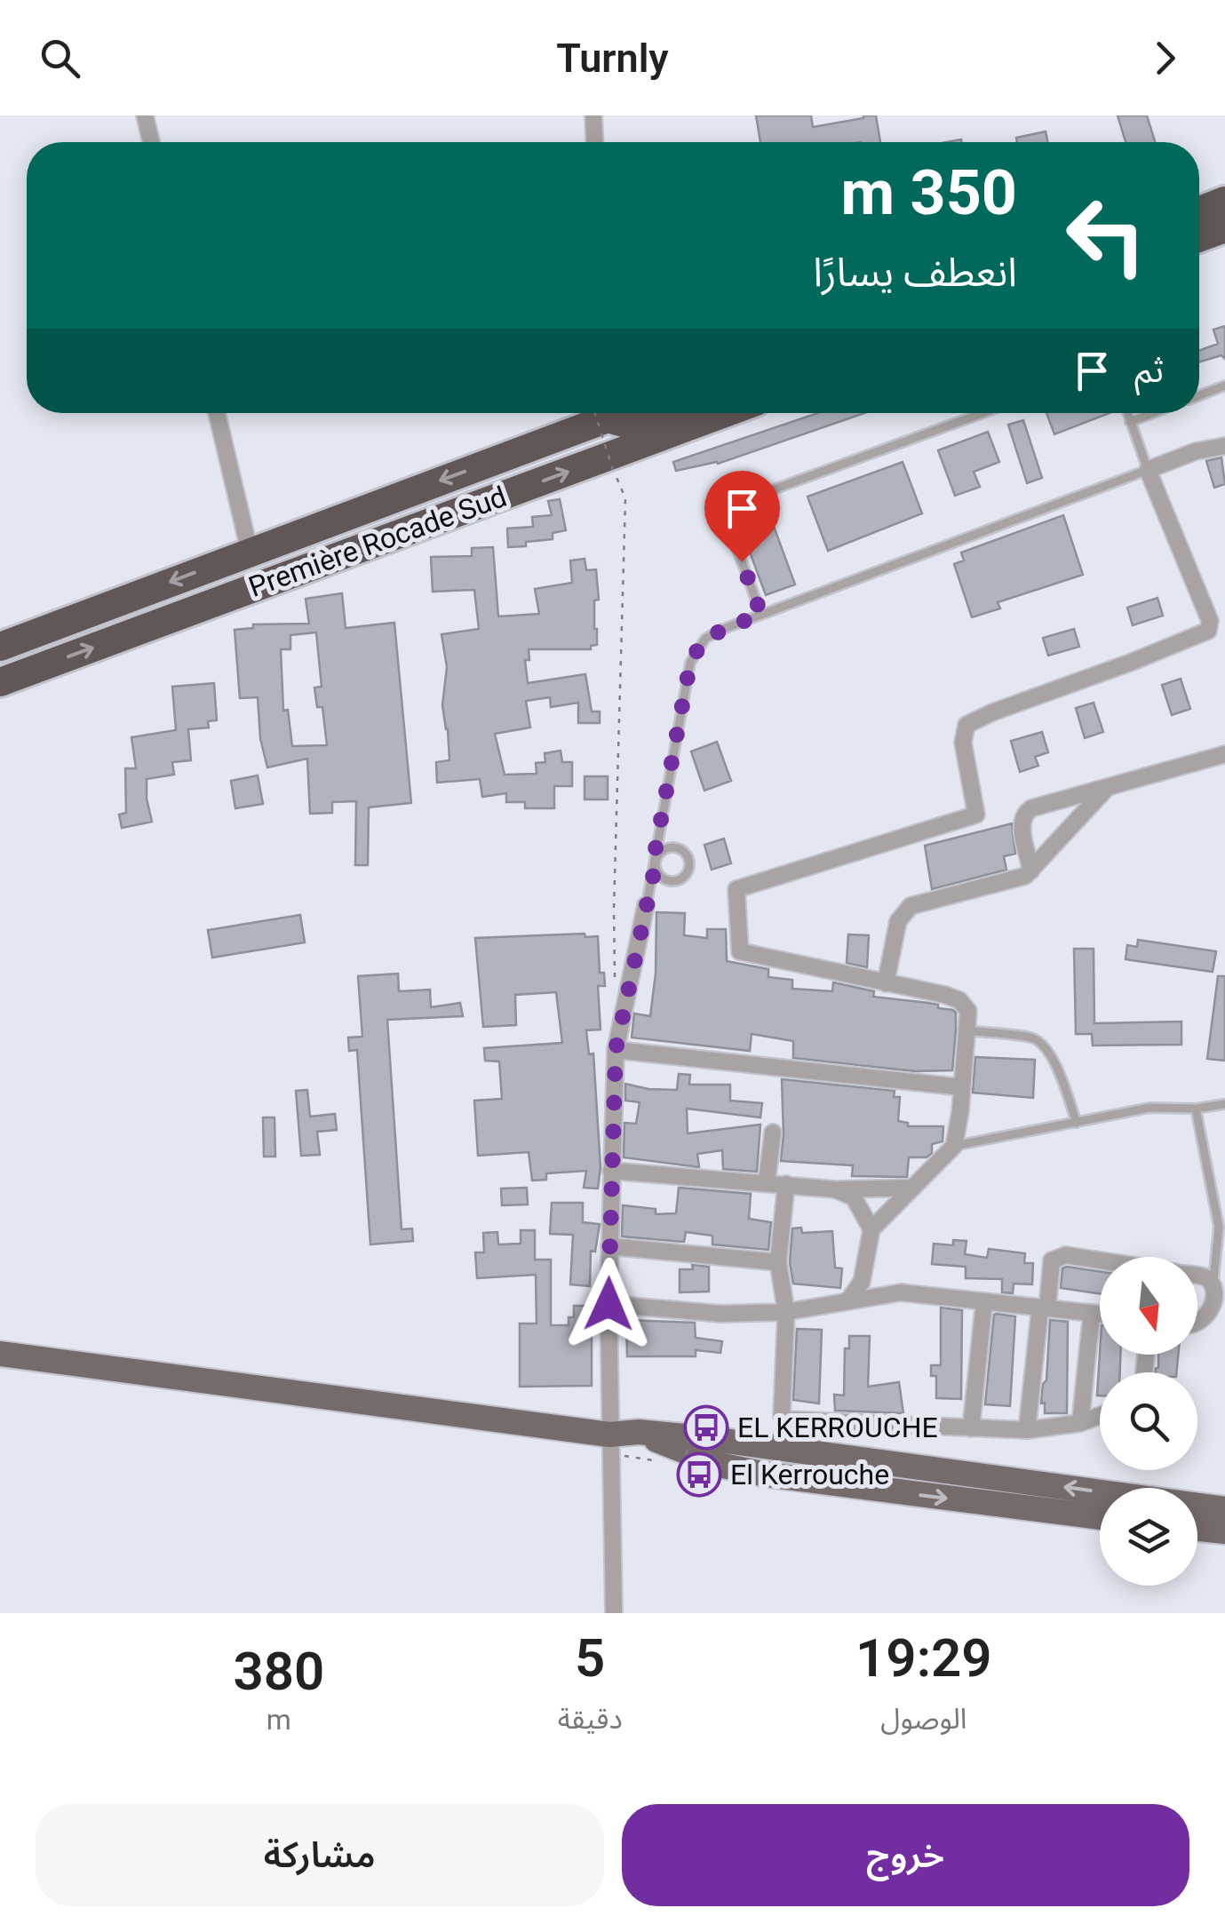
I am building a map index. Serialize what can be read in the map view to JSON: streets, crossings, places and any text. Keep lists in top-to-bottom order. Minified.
{"streets":{"highway":["Première Rocade Sud"]},"places":{"bus stop":["EL KERROUCHE","El Kerrouche"]},"north":"bottom","page":{"header":"Turnly","turn":["350 m","انعطف يسارًا"],"then":"ثم","eta":["19:29","الوصول","5","دقيقة","380","m"],"buttons":["خروج","مشاركة"]}}
